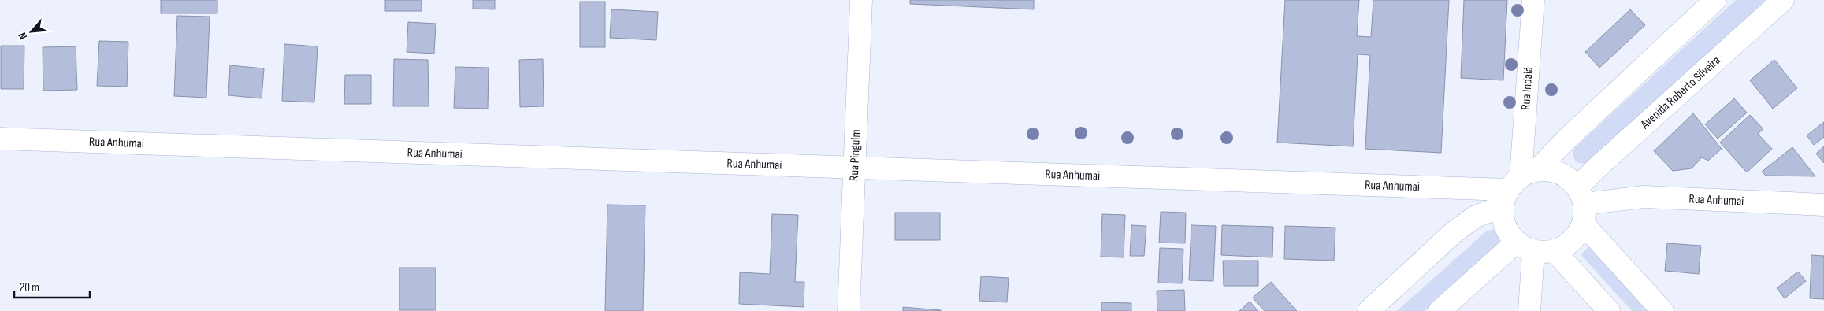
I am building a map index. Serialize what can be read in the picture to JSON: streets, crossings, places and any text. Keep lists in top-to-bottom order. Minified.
{"streets":{"street":["Rua Indaiá","Avenida Roberto Silveira","Rua Anhumai","Rua Pinguim"]},"crossings":[["Rua Indaiá","Avenida Roberto Silveira"],["Rua Indaiá","Rua Anhumai"],["Avenida Roberto Silveira","Rua Anhumai"],["Rua Anhumai","Rua Pinguim"]],"scale_bar":"20 m","north":"bottom left"}
